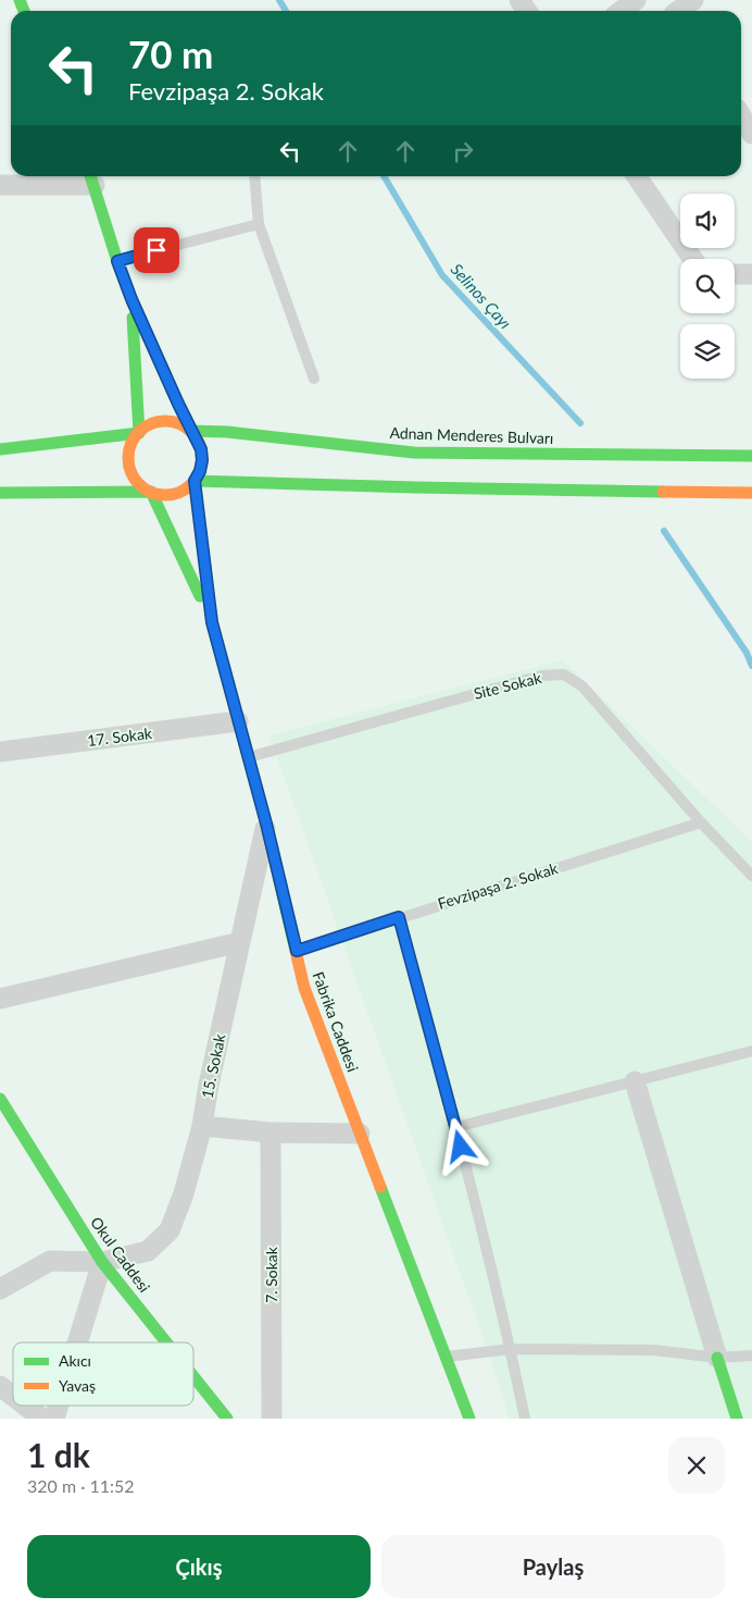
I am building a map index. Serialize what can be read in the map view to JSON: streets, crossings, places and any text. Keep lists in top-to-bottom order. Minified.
{"streets":{"main road":["Adnan Menderes Bulvarı","Fabrika Caddesi","Okul Caddesi"],"street":["17. Sokak","15. Sokak","7. Sokak"],"lane":["Site Sokak","Fevzipaşa 2. Sokak"]},"crossings":[["Site Sokak","Fevzipaşa 2. Sokak"],["Site Sokak","Fabrika Caddesi"],["17. Sokak","Fabrika Caddesi"],["Fevzipaşa 2. Sokak","Fabrika Caddesi"],["Fabrika Caddesi","15. Sokak"],["15. Sokak","Okul Caddesi"]],"water":["Selinos Çayı"],"legend":["Akıcı","Yavaş"],"page":{"turn":["70 m","Fevzipaşa 2. Sokak"],"heading":["1 dk","320 m · 11:52"],"buttons":["Çıkış","Paylaş"]}}
